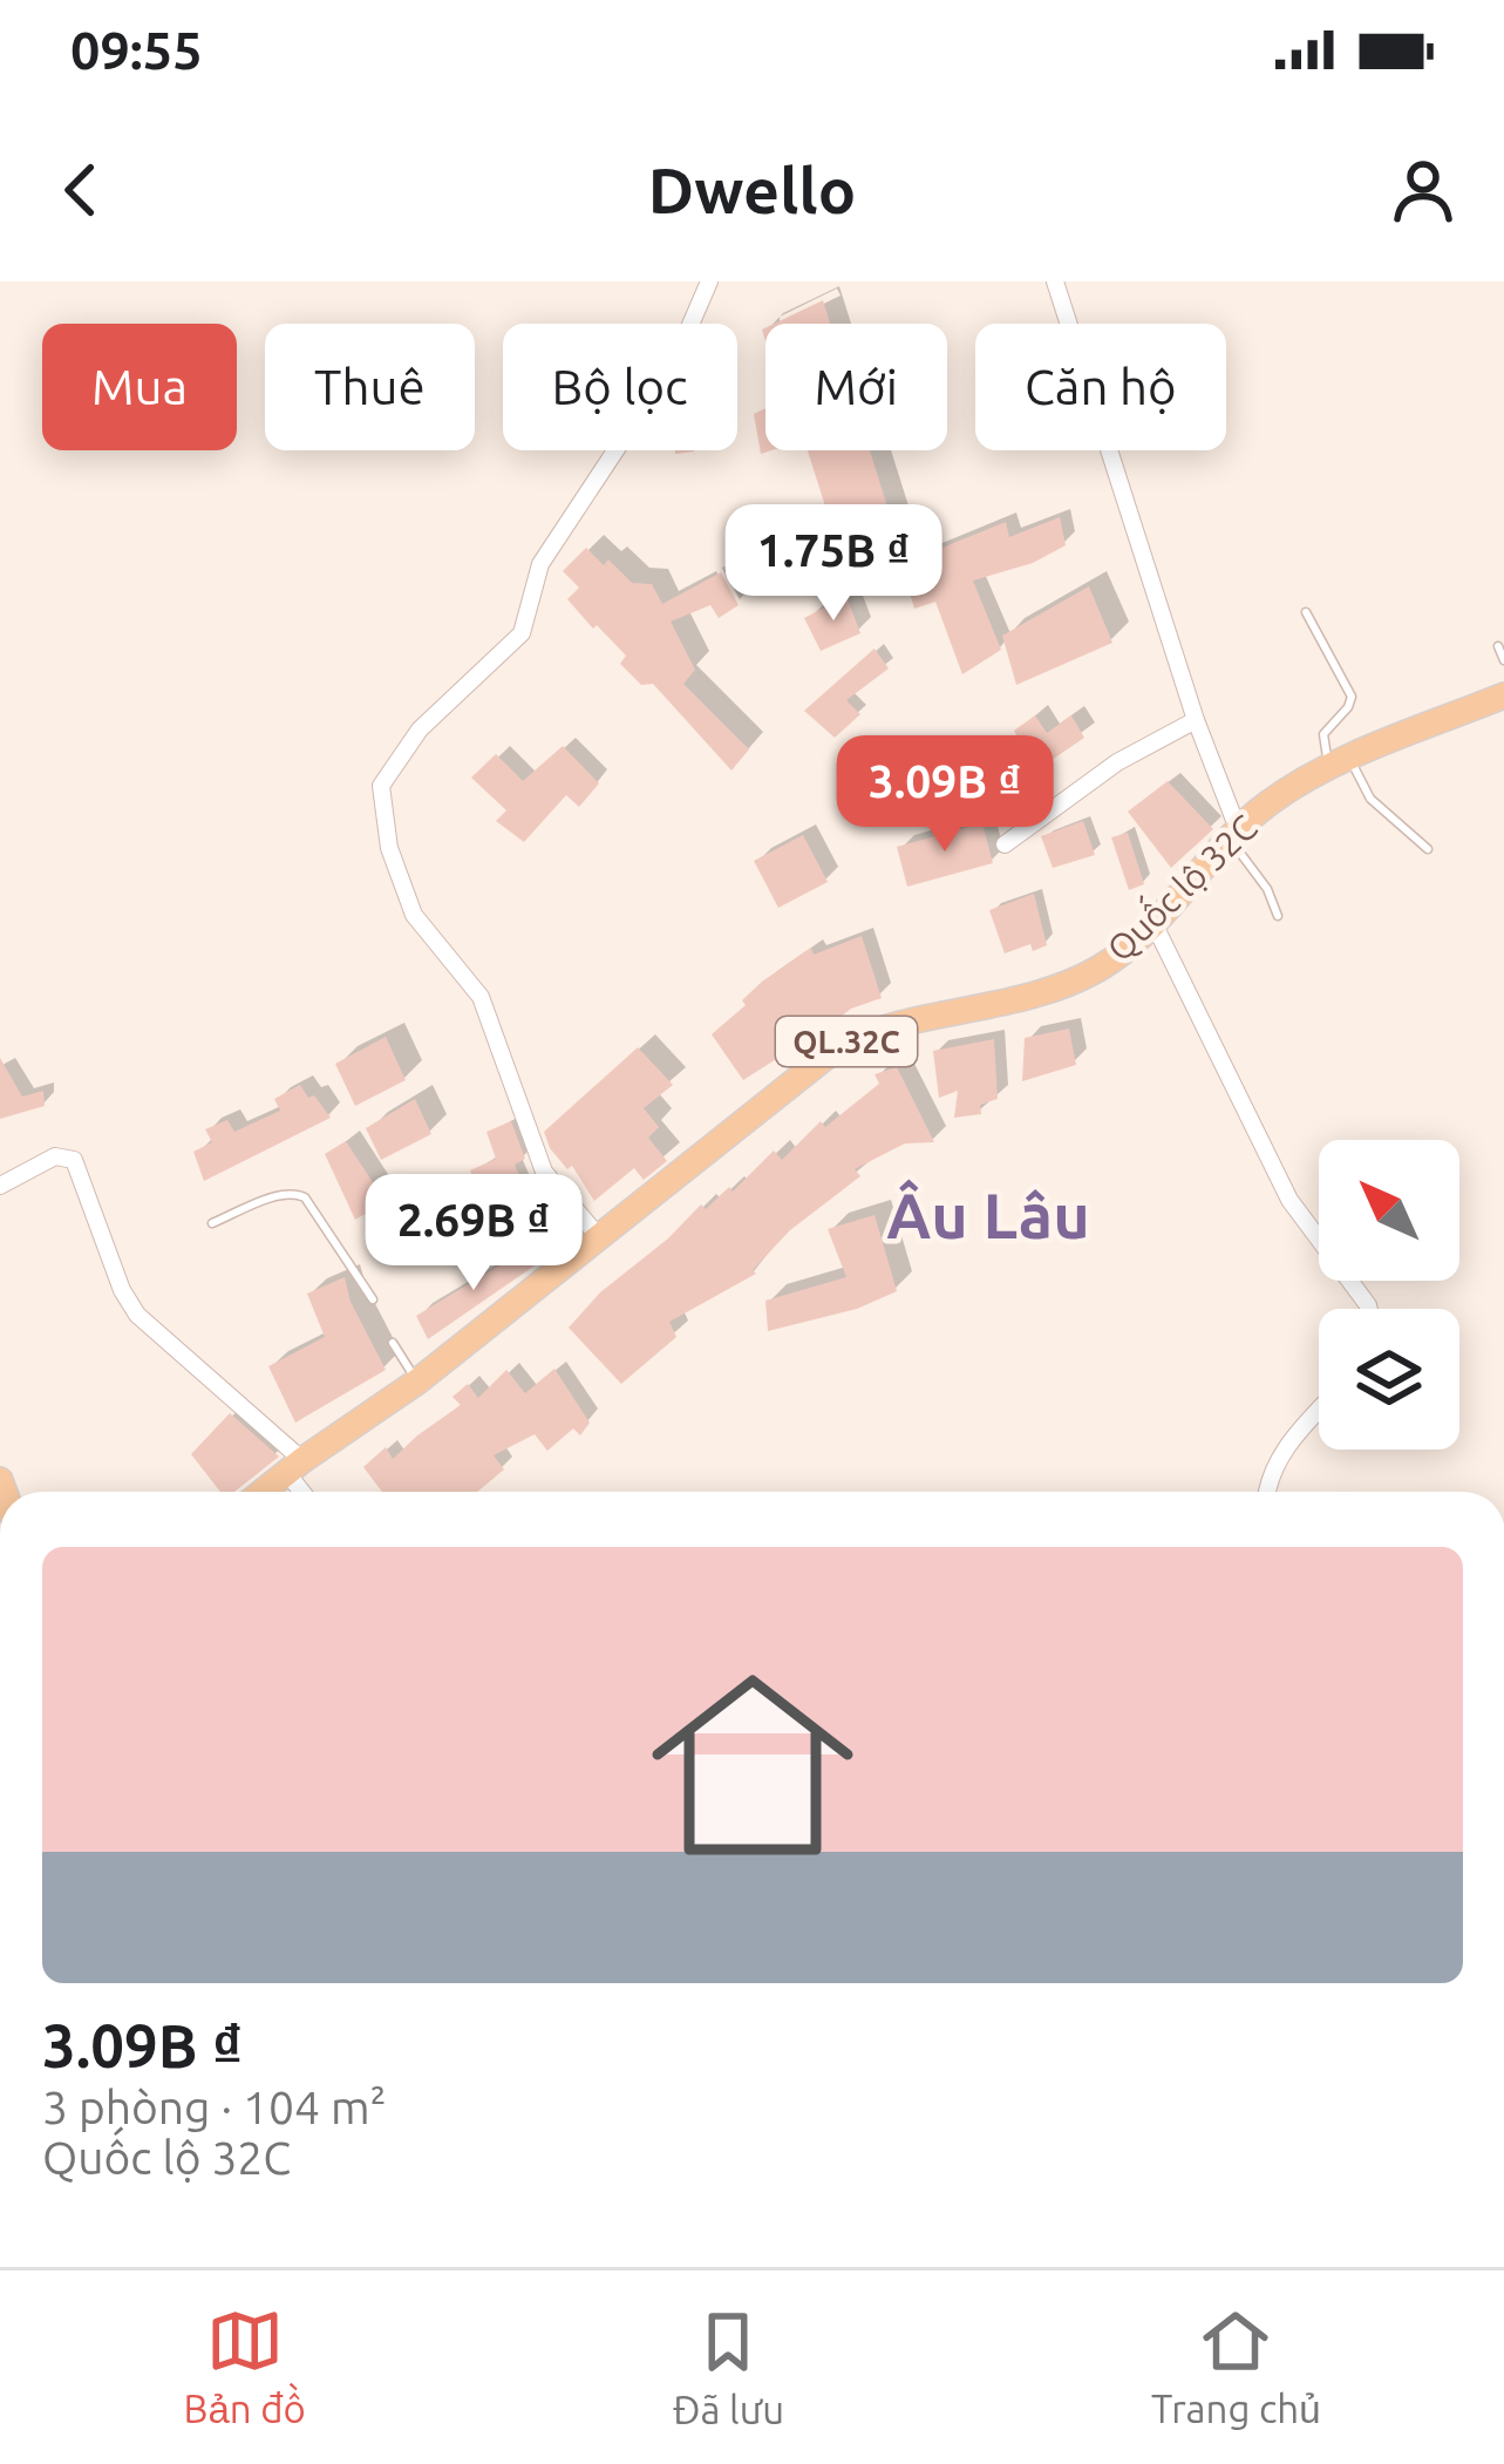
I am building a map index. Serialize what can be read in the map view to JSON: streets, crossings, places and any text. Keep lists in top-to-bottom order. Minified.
{"streets":{"main road":["Quốc lộ 32C","QL.32C"]},"districts":["Âu Lâu"],"north":"top left","page":{"status":"09:55","header":"Dwello","chip":["Mua","Thuê","Bộ lọc","Mới","Căn hộ"],"price":["1.75B ₫","3.09B ₫","2.69B ₫"],"list":[{"name":"3.09B ₫","note":"3 phòng · 104 m² · Quốc lộ 32C"}],"tabs":["Bản đồ","Đã lưu","Trang chủ"]}}
